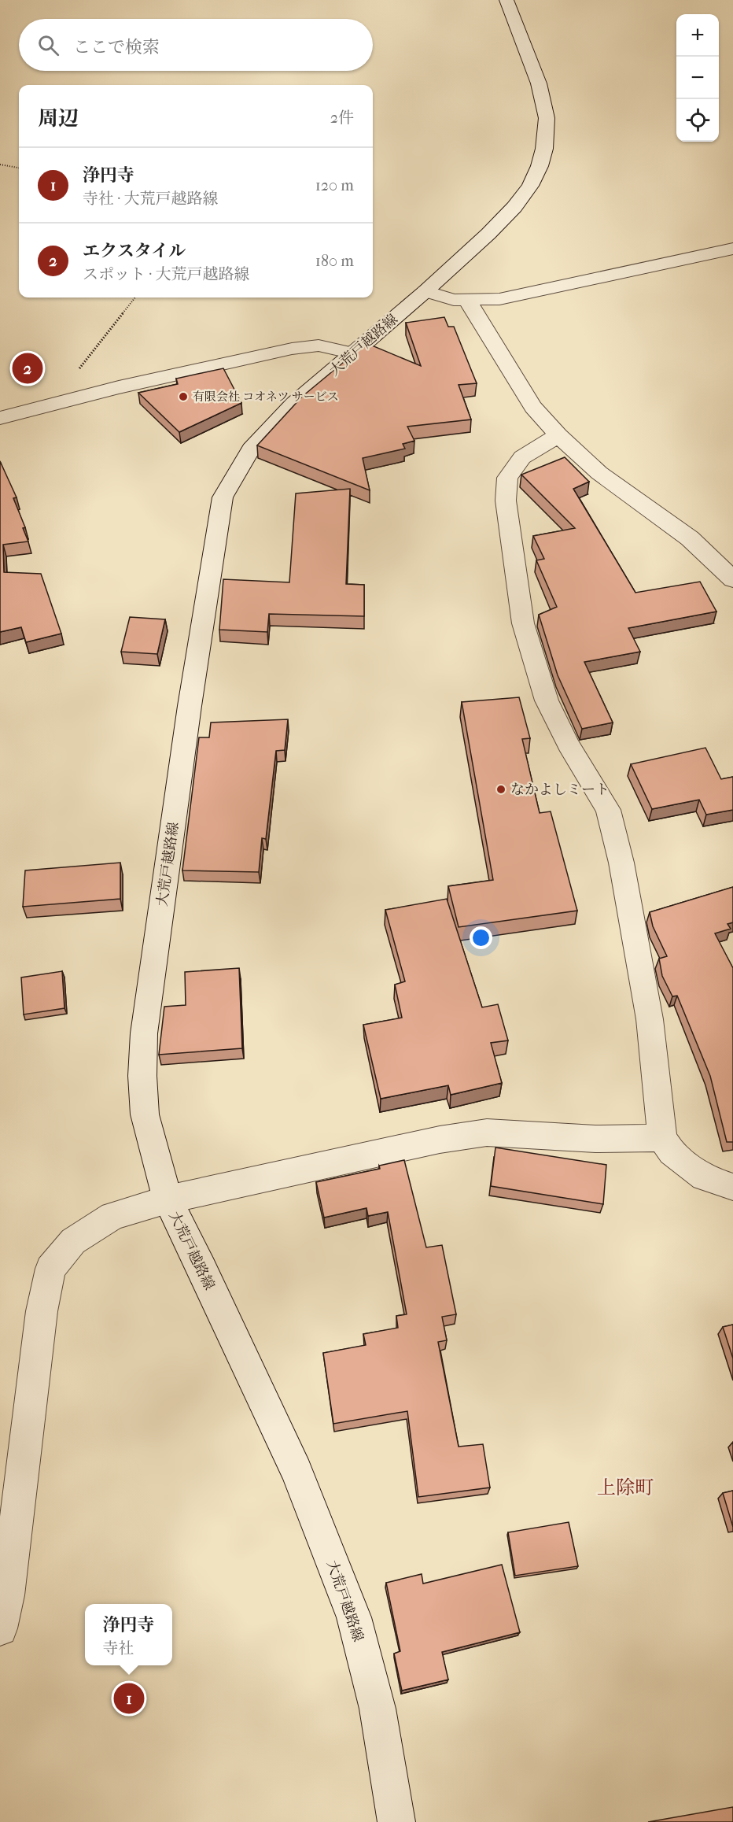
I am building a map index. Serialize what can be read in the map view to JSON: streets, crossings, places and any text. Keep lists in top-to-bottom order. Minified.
{"streets":{"street":["大荒戸越路線"]},"districts":["上除町"],"places":["有限会社 コオネツ サービス","なかよしミート"],"page":{"map_buttons":["+","−"],"search":"ここで検索","heading":["周辺","2件"],"list":[{"mark":"1","name":"浄円寺","note":"寺社 · 大荒戸越路線","value":"120 m"},{"mark":"2","name":"エクスタイル","note":"スポット · 大荒戸越路線","value":"180 m"}],"pins":["2","1"],"popup":["浄円寺","寺社"]}}
